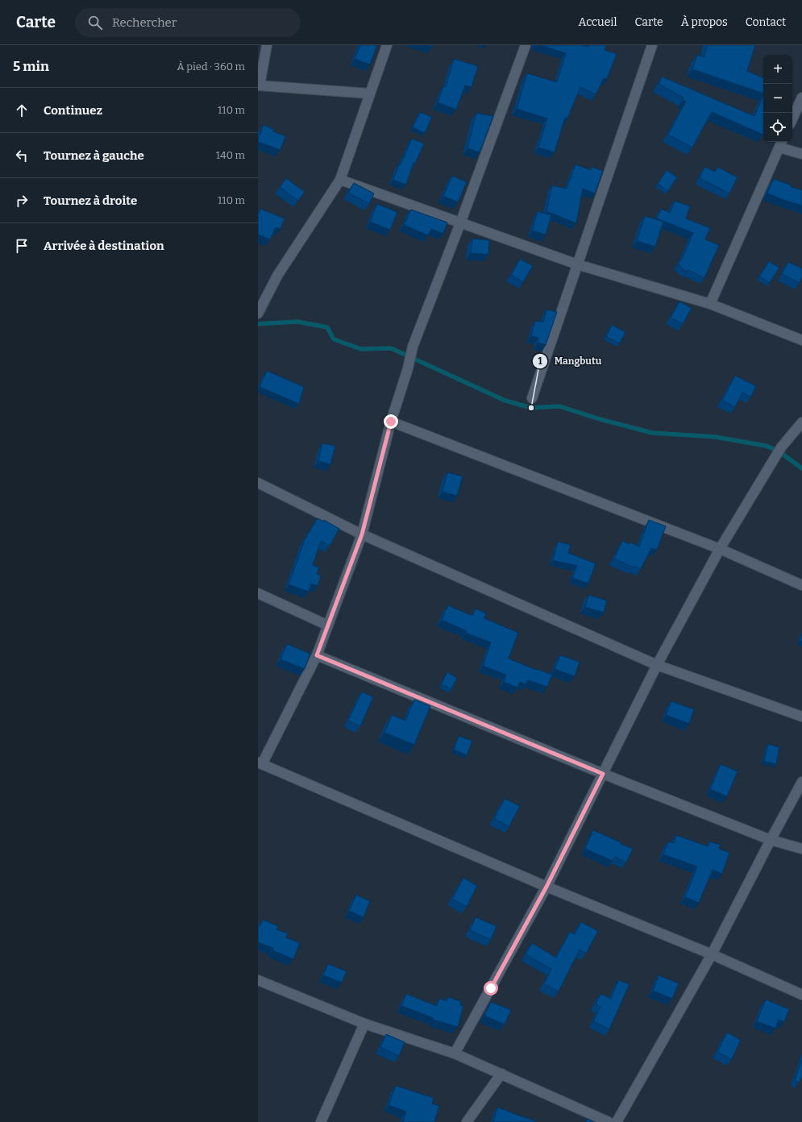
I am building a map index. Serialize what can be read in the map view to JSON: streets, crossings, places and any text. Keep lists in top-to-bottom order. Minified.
{"places":["Mangbutu"],"page":{"header":"Carte","search":"Rechercher","nav":["Accueil","Carte","À propos","Contact"],"heading":["5 min","À pied · 360 m"],"map_buttons":["+","−"],"list":[["Continuez","110 m"],["Tournez à gauche","140 m"],["Tournez à droite","110 m"],"Arrivée à destination"]}}
